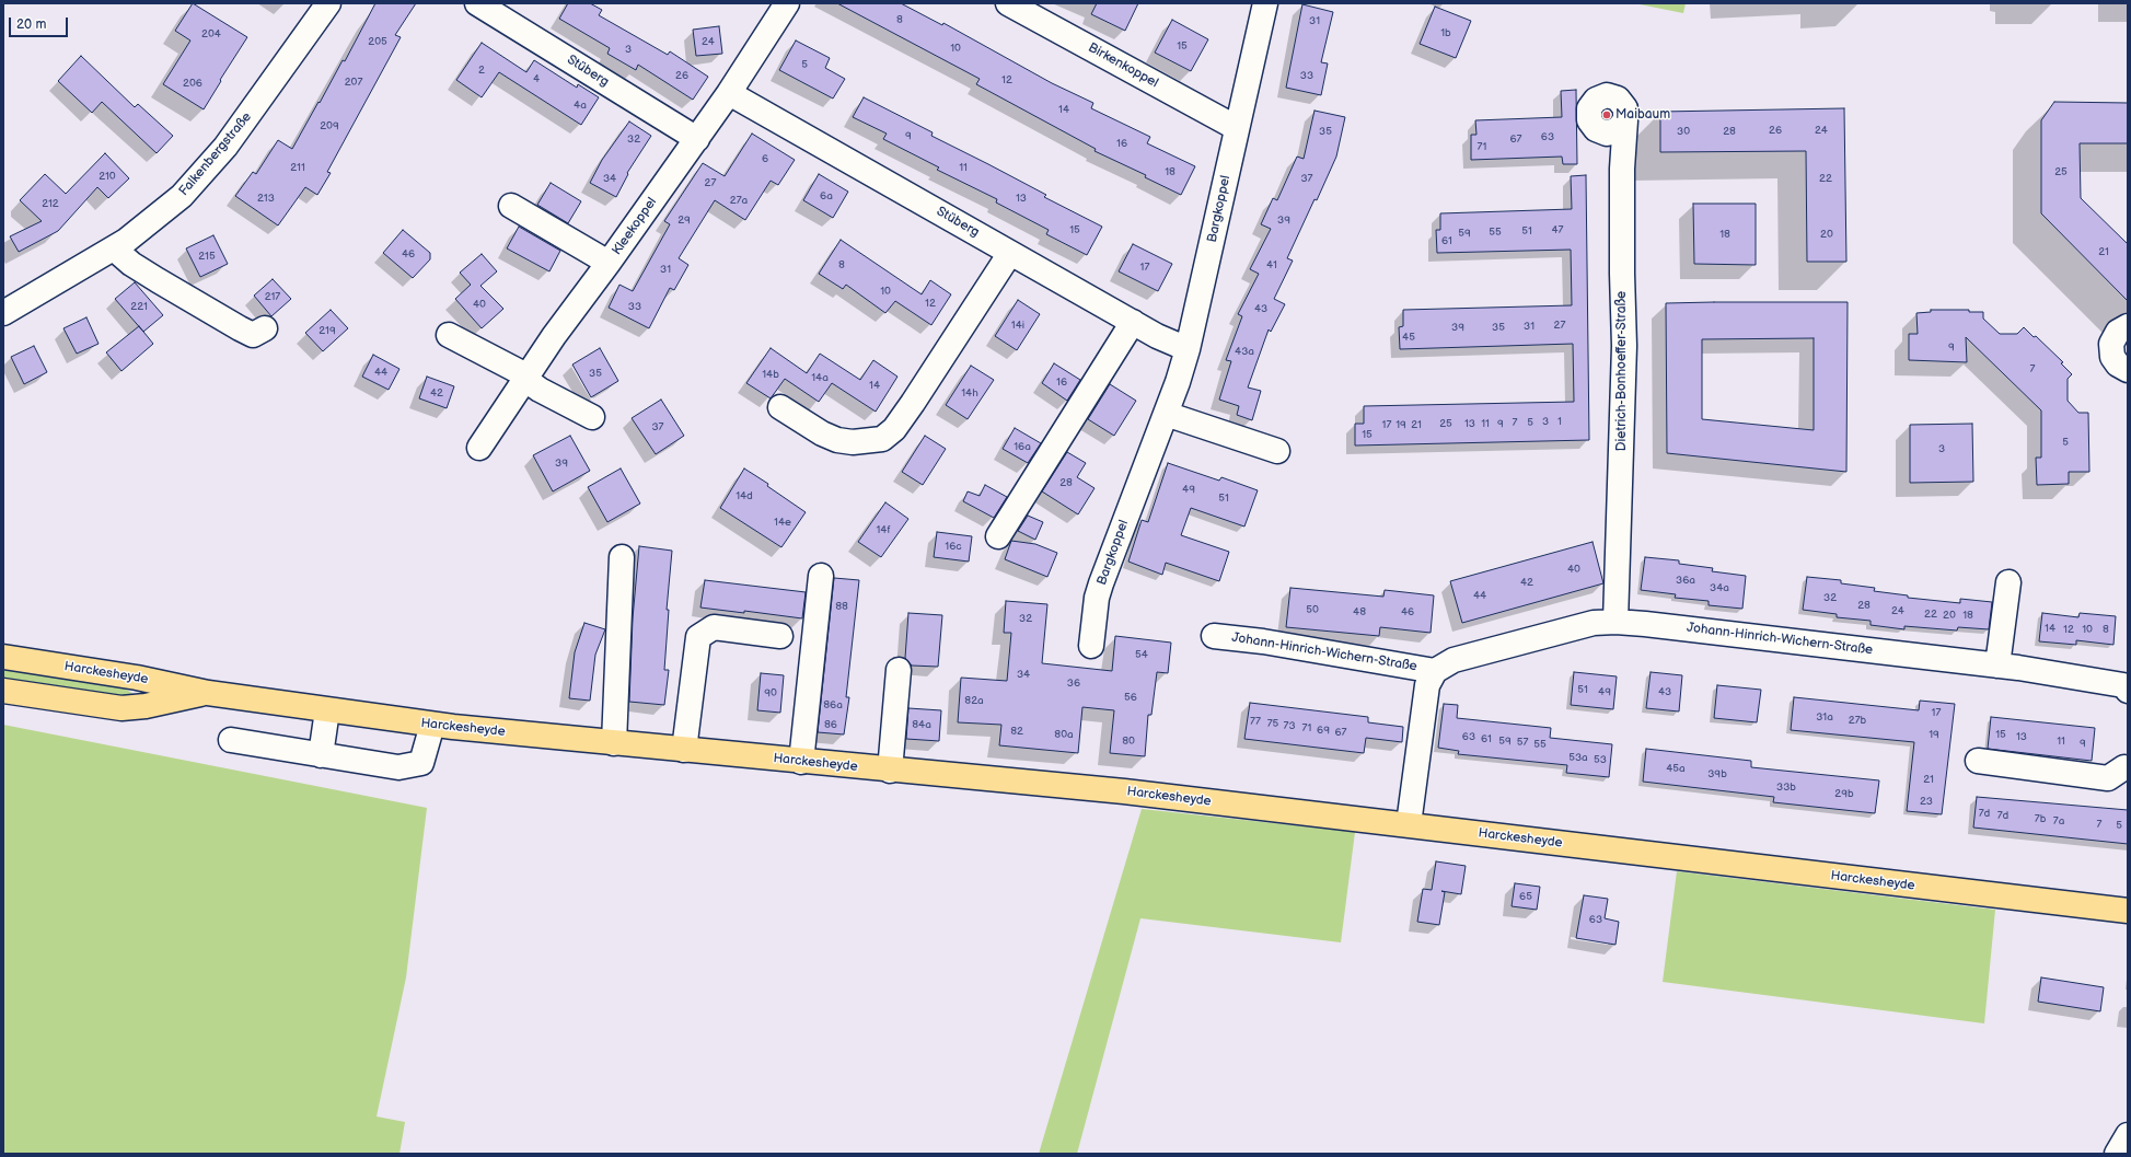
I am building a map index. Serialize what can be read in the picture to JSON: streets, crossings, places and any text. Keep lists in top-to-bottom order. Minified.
{"streets":{"main road":["Harckesheyde"],"street":["Birkenkoppel","Stüberg","Falkenbergstraße","Bargkoppel","Kleekoppel","Dietrich-Bonhoeffer-Straße","Johann-Hinrich-Wichern-Straße"]},"crossings":[["Birkenkoppel","Bargkoppel"],["Stüberg","Bargkoppel"],["Stüberg","Kleekoppel"],["Dietrich-Bonhoeffer-Straße","Johann-Hinrich-Wichern-Straße"],["Johann-Hinrich-Wichern-Straße","Harckesheyde"]],"places":["Maibaum"],"house_numbers":["8","31","1b","204","205","24","15","10","3","5","2","26","33","4","12","207","206","4a","14","209","26","24","35","30","28","9","63","32","67","16","71","6","211","11","18","25","210","34","37","22","27","6a","213","13","27a","212","29","39","15","47","51","55","59","18","20","61","21","46","215","8","41","17","31","10","217","12","40","221","33","43","14i","27","31","39","35","219","45","9","43a","7","44","35","14b","14a","16","14","42","14h","3","1","7","5","25","13","11","9","17","19","21","37","15","5","16a","3","39","28","49","14d","51","14e","14f","16c","40","36a","42","34a","44","32","28","88","50","24","48","46","22","20","18","32","14","12","10","8","54","34","36","51","49","43","90","56","82a","86a","17","31a","27b","77","75","86","84a","73","71","69","82","67","80a","19","15","63","13","61","80","59","11","57","9","55","53a","53","45a","39b","21","33b","29b","23","7d","7d","7b","7a","7","5","65","63"],"scale_bar":"20 m"}
